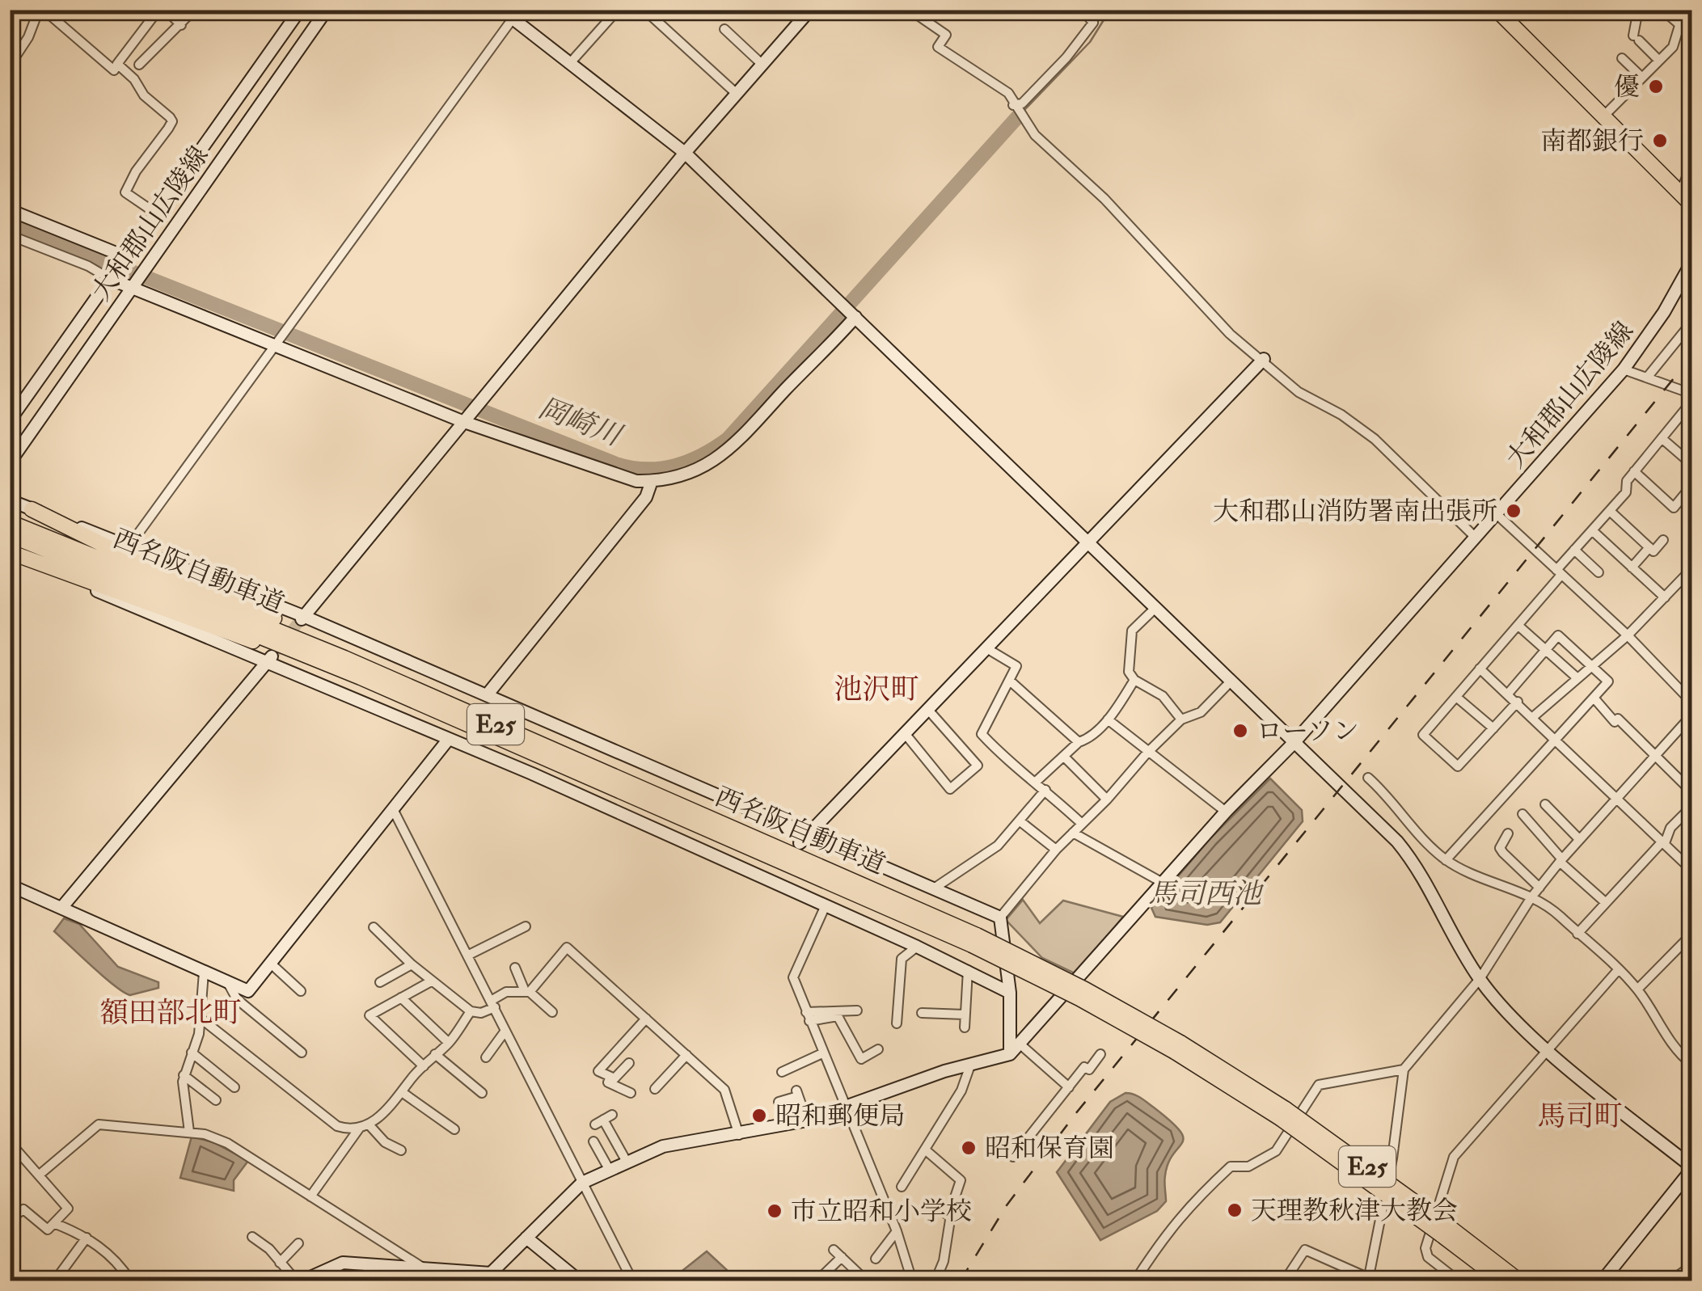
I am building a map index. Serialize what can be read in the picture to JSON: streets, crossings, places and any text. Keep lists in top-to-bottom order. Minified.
{"streets":{"highway":["西名阪自動車道","E25"],"street":["大和郡山広陵線"]},"districts":["池沢町","額田部北町","馬司町"],"water":["岡崎川","馬司西池"],"places":["優","南都銀行","大和郡山消防署南出張所","ローソン","昭和郵便局","昭和保育園","天理教秋津大教会","市立昭和小学校"]}
